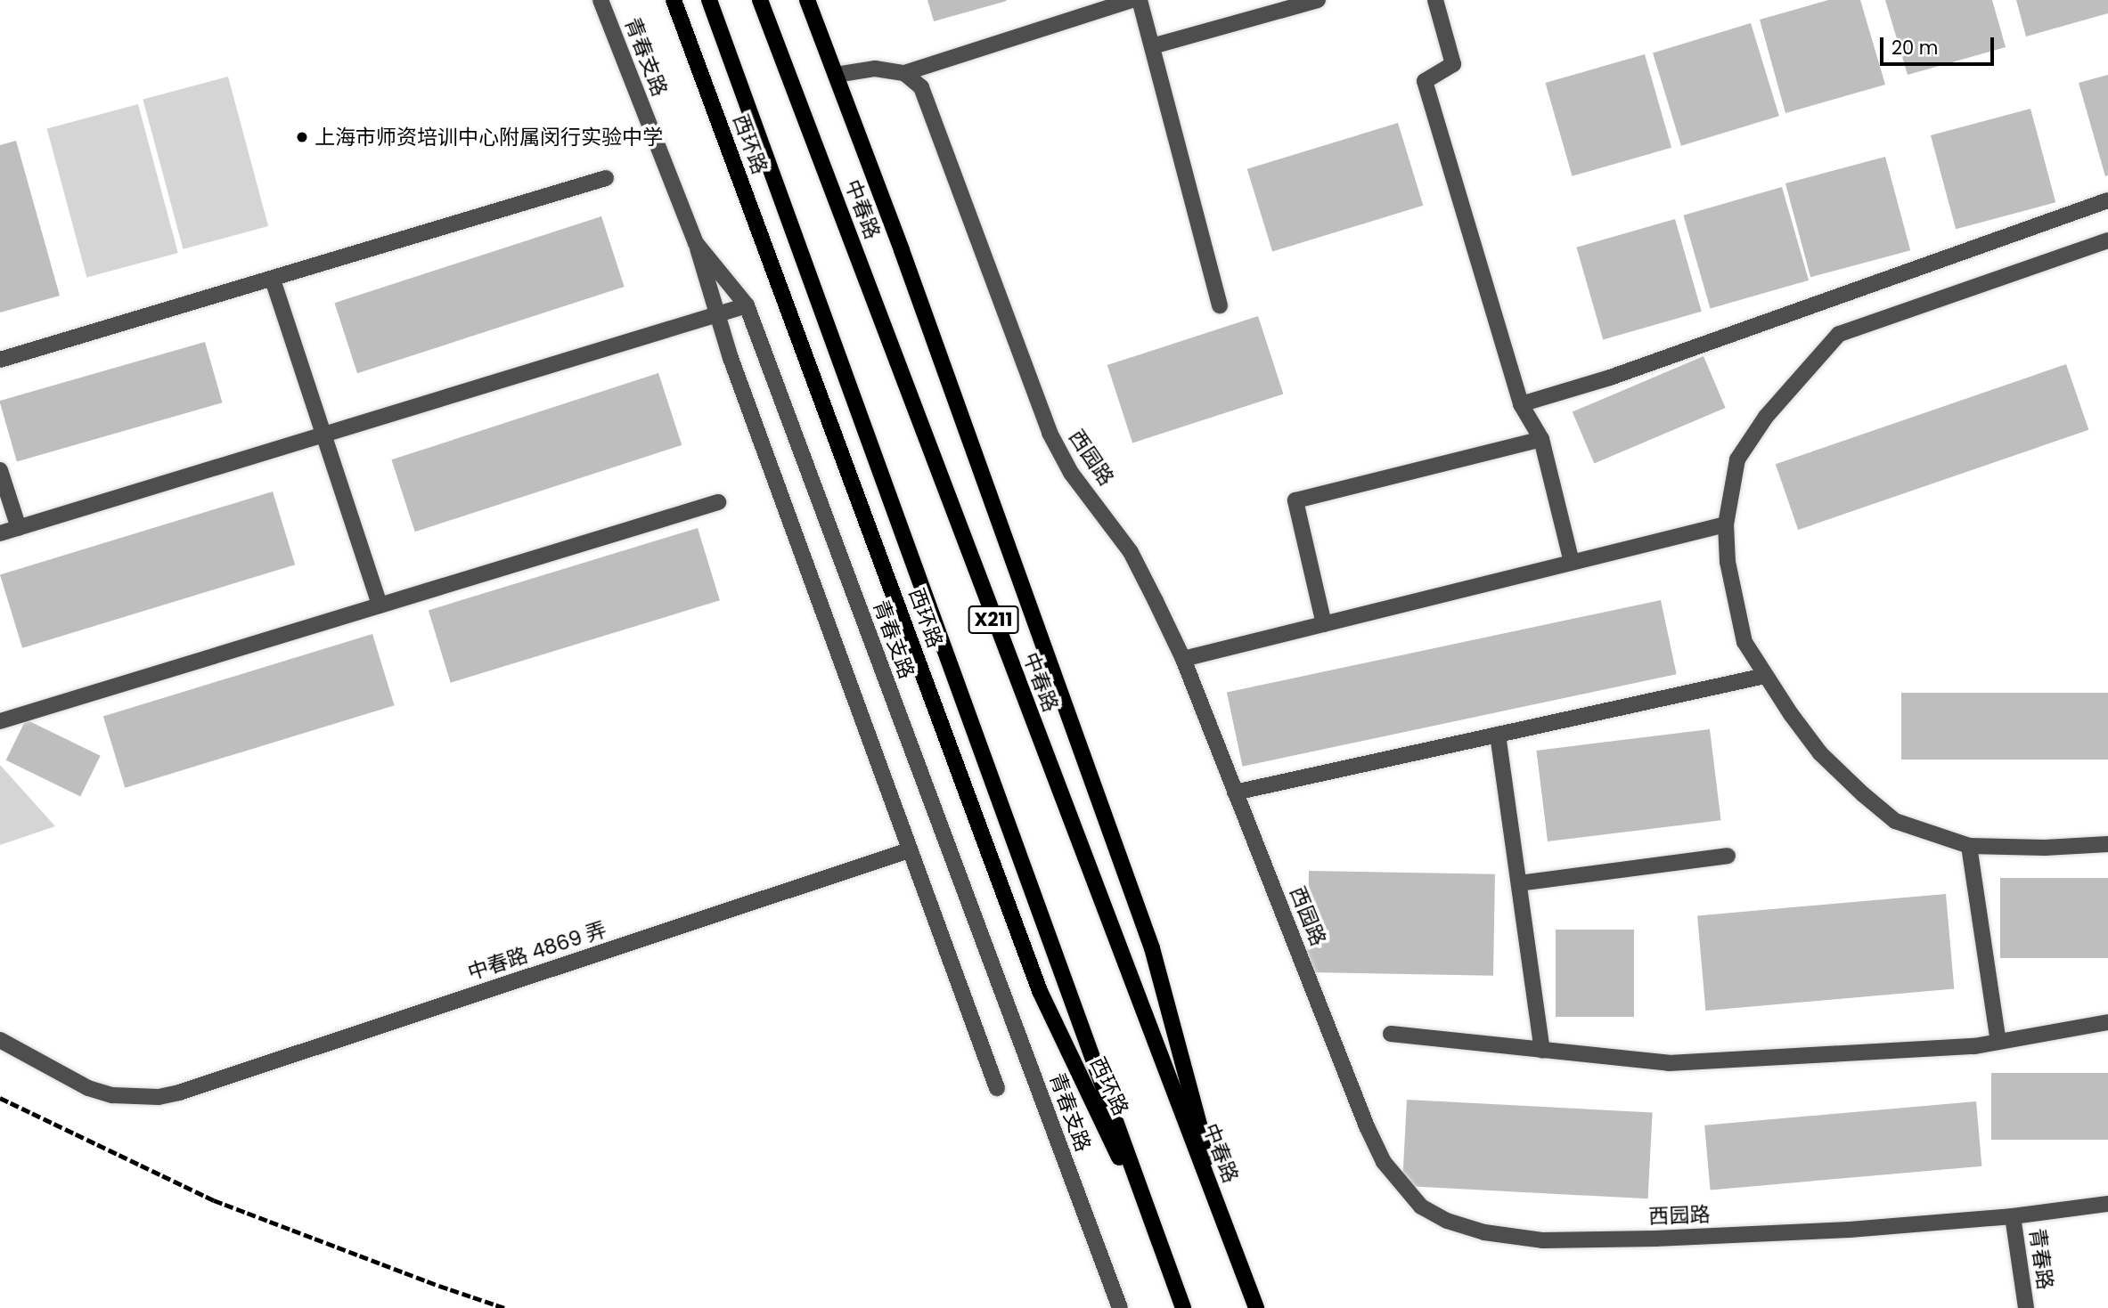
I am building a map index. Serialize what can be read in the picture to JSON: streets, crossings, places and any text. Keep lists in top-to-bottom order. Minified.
{"streets":{"main road":["西环路","中春路","X211"],"street":["青春支路","西园路","中春路 4869 弄","青春路"]},"crossings":[["西环路","X211"],["西园路","青春路"]],"places":["上海市师资培训中心附属闵行实验中学"],"scale_bar":"20 m"}
